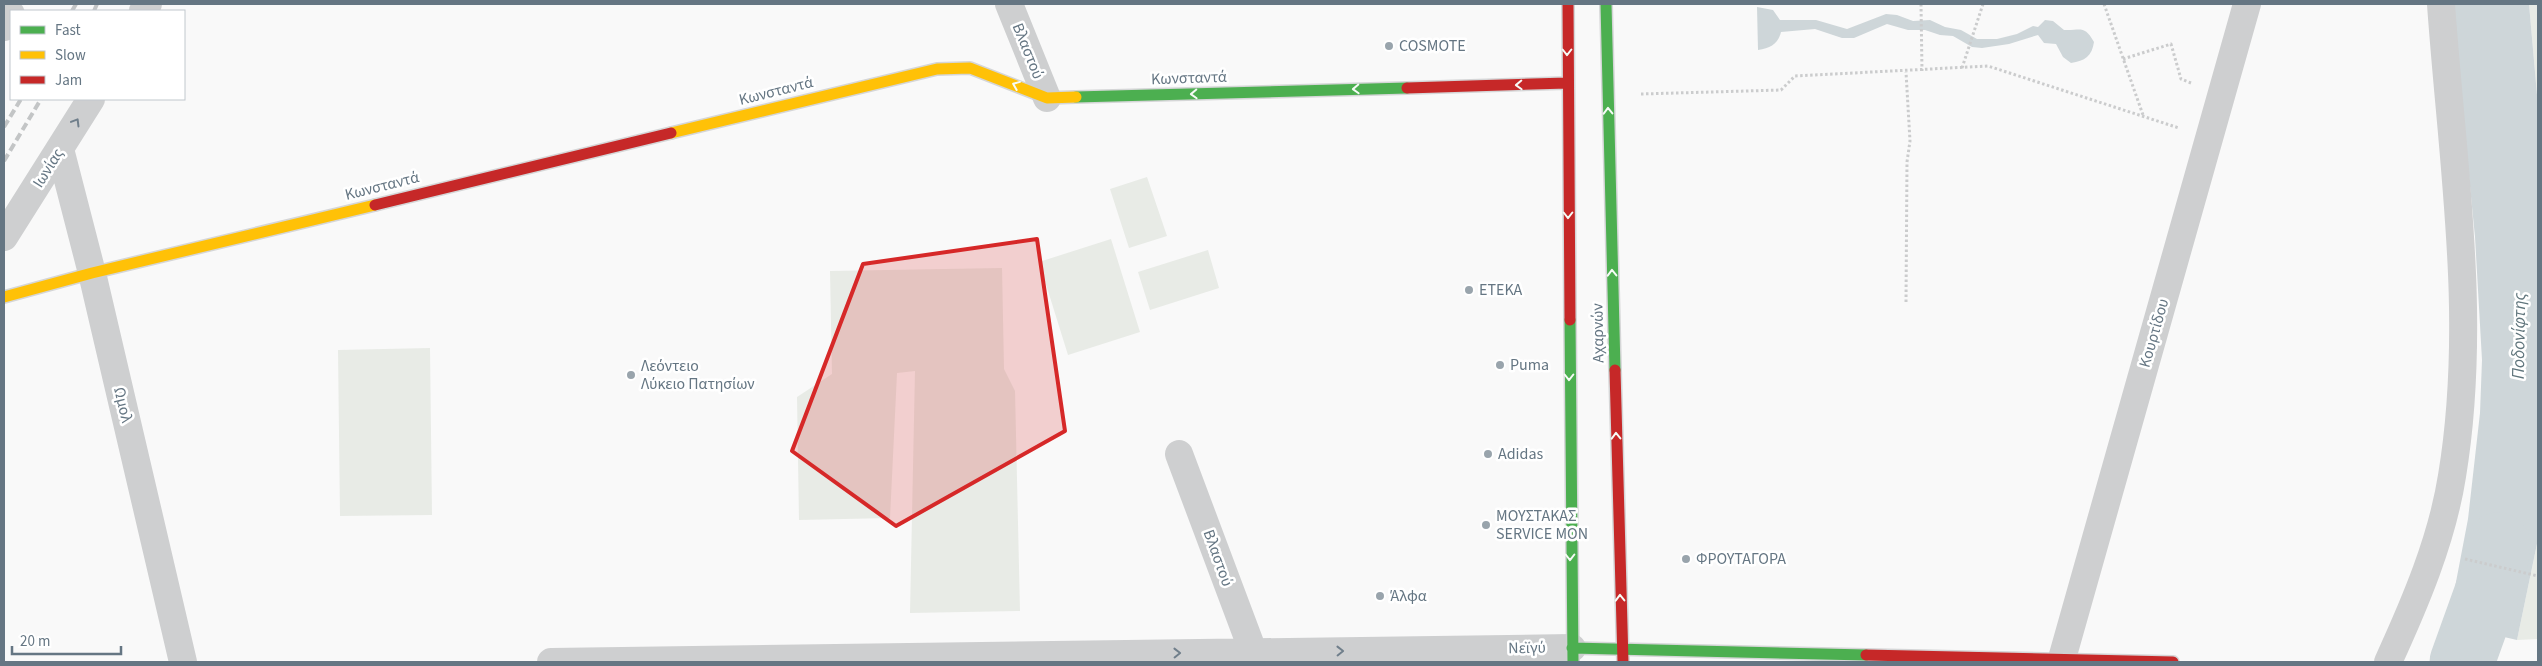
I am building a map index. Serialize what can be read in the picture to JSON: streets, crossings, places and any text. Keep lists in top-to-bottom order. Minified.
{"streets":{"street":["Βλαστού","Κωνσταντά","Ιωνίας","Αχαρνών","Κουρτίδου","Ωμολ","Νεϊγύ"]},"crossings":[["Βλαστού","Κωνσταντά"],["Βλαστού","Νεϊγύ"],["Κωνσταντά","Αχαρνών"],["Κωνσταντά","Ωμολ"],["Ιωνίας","Ωμολ"],["Αχαρνών","Νεϊγύ"],["Κουρτίδου","Νεϊγύ"]],"one_way":["Κωνσταντά","Ιωνίας","Νεϊγύ"],"water":["Ποδονίφτης"],"places":["COSMOTE","ΕΤΕΚΑ","Puma","Λεόντειο Λύκειο Πατησίων","Adidas","ΜΟΥΣΤΑΚΑΣ SERVICE ΜΟΝ","ΦΡΟΥΤΑΓΟΡΑ","Άλφα"],"legend":["Fast","Slow","Jam"],"scale_bar":"20 m"}
